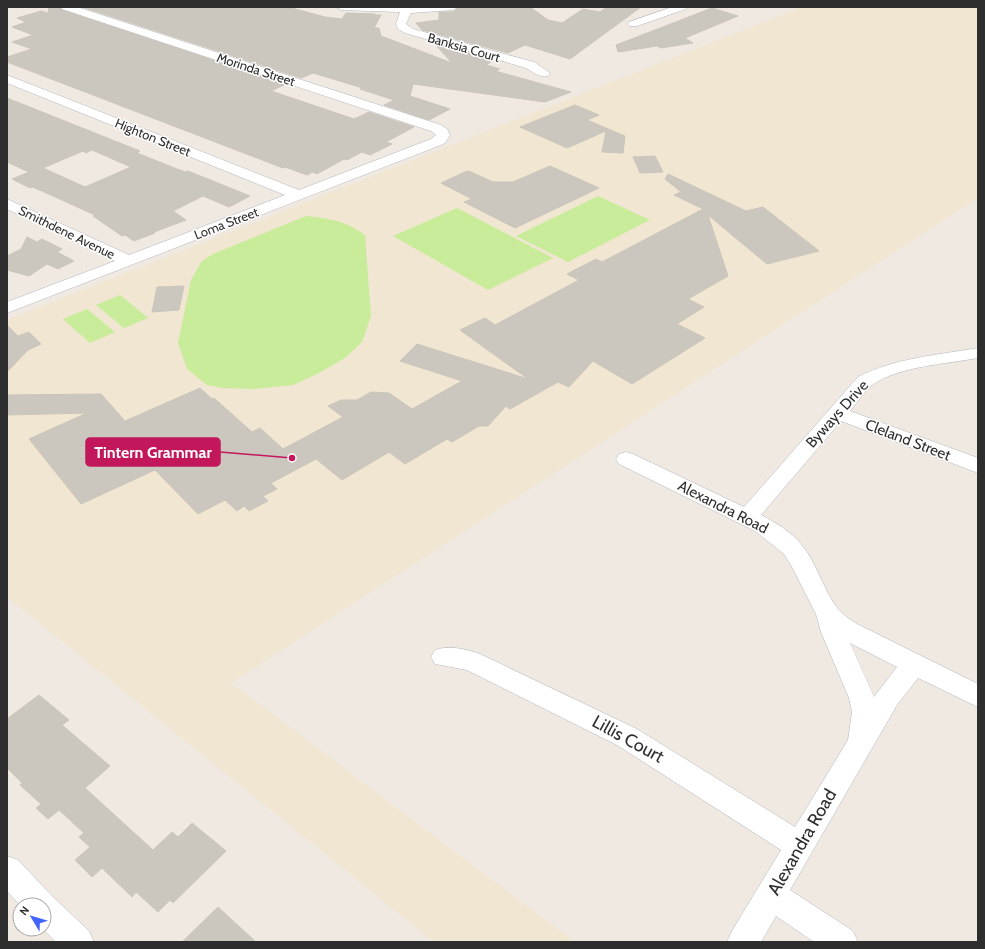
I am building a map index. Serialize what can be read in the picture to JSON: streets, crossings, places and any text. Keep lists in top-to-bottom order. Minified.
{"streets":{"street":["Banksia Court","Morinda Street","Highton Street","Loma Street","Smithdene Avenue","Byways Drive","Cleland Street","Alexandra Road","Lillis Court"]},"crossings":[["Morinda Street","Loma Street"],["Highton Street","Loma Street"],["Loma Street","Smithdene Avenue"],["Byways Drive","Cleland Street"],["Byways Drive","Alexandra Road"],["Alexandra Road","Lillis Court"]],"places":["Tintern Grammar"],"north":"top left"}
